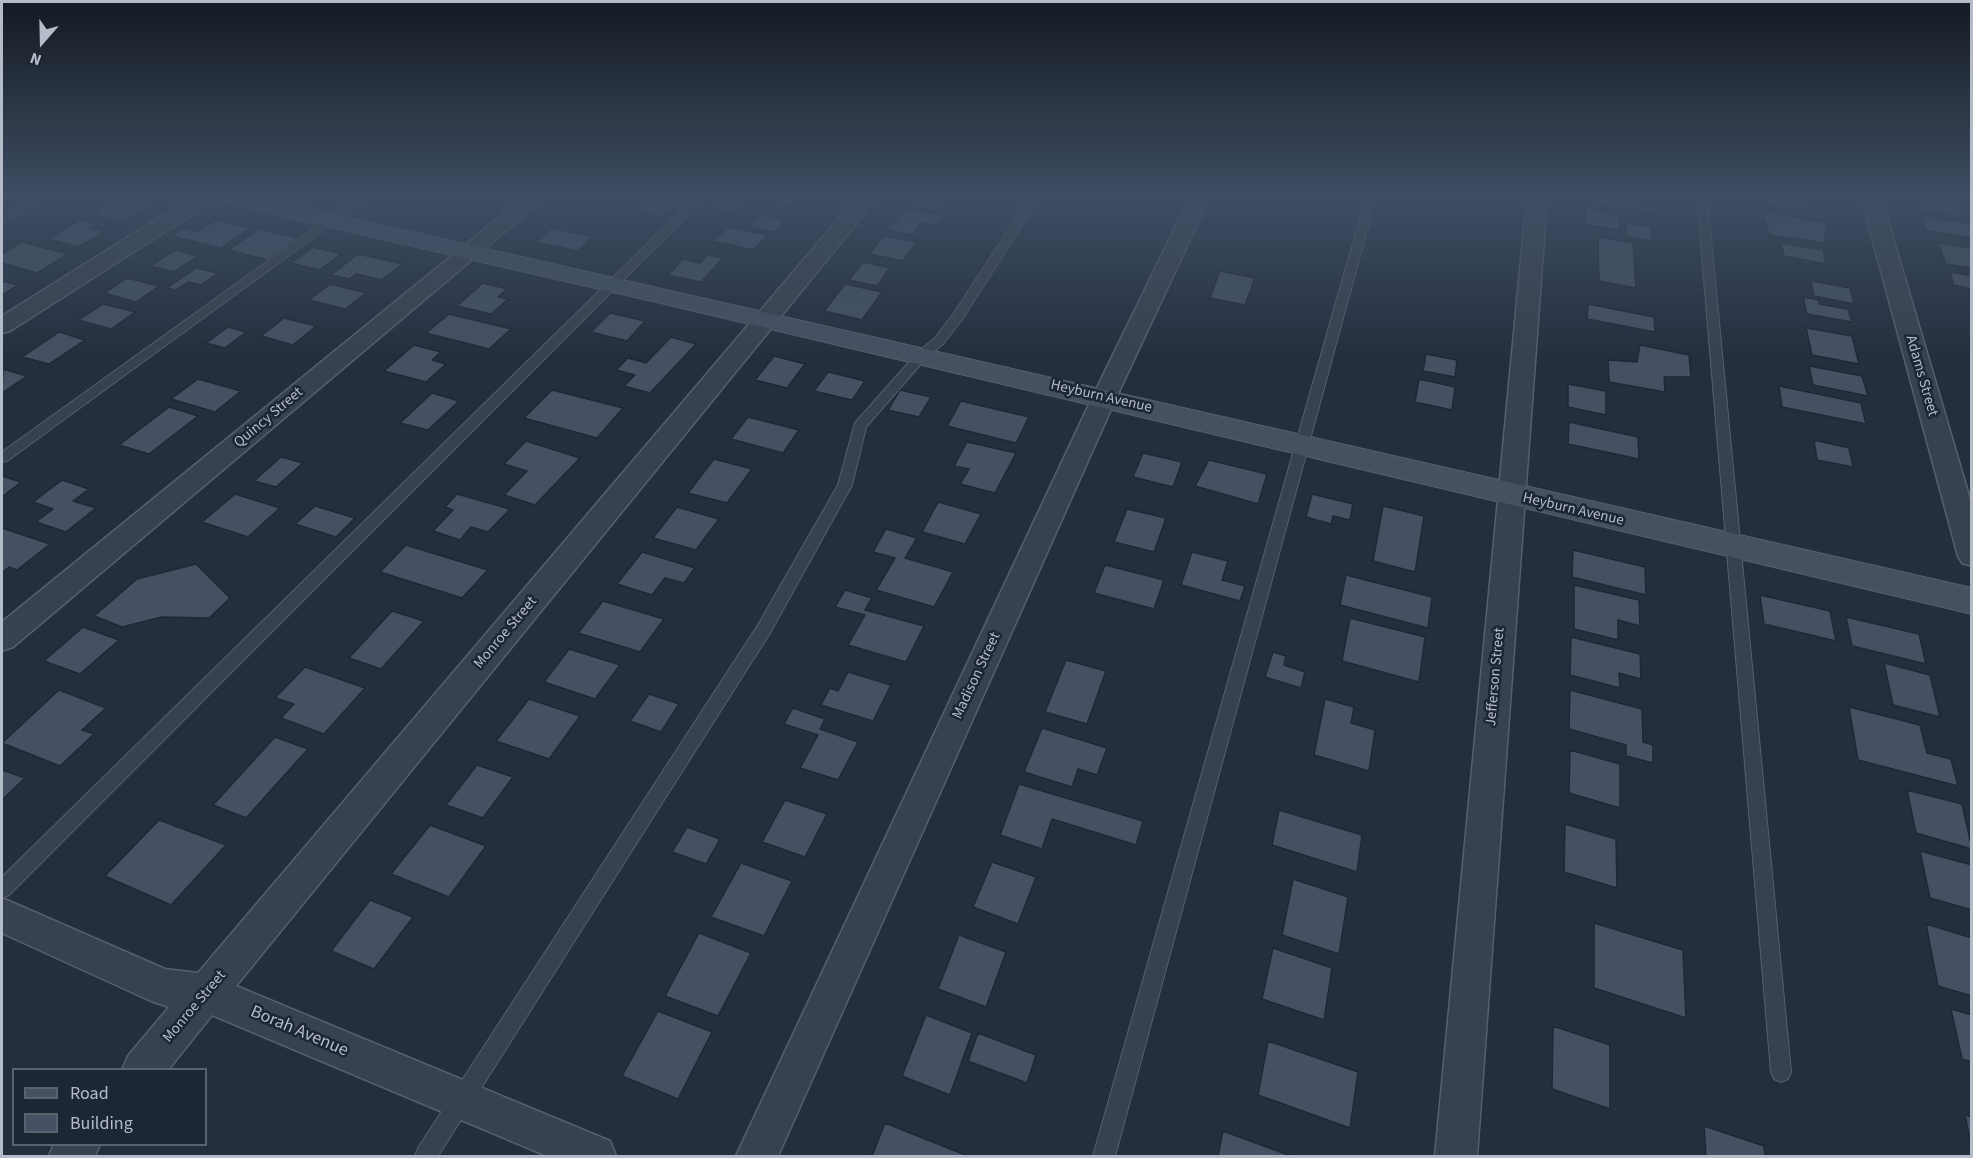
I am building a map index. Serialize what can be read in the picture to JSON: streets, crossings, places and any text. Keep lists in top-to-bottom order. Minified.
{"streets":{"street":["Adams Street","Heyburn Avenue","Quincy Street","Monroe Street","Madison Street","Jefferson Street","Borah Avenue"]},"crossings":[["Heyburn Avenue","Quincy Street"],["Heyburn Avenue","Monroe Street"],["Heyburn Avenue","Madison Street"],["Heyburn Avenue","Jefferson Street"],["Monroe Street","Borah Avenue"]],"legend":["Road","Building"],"north":"bottom"}
